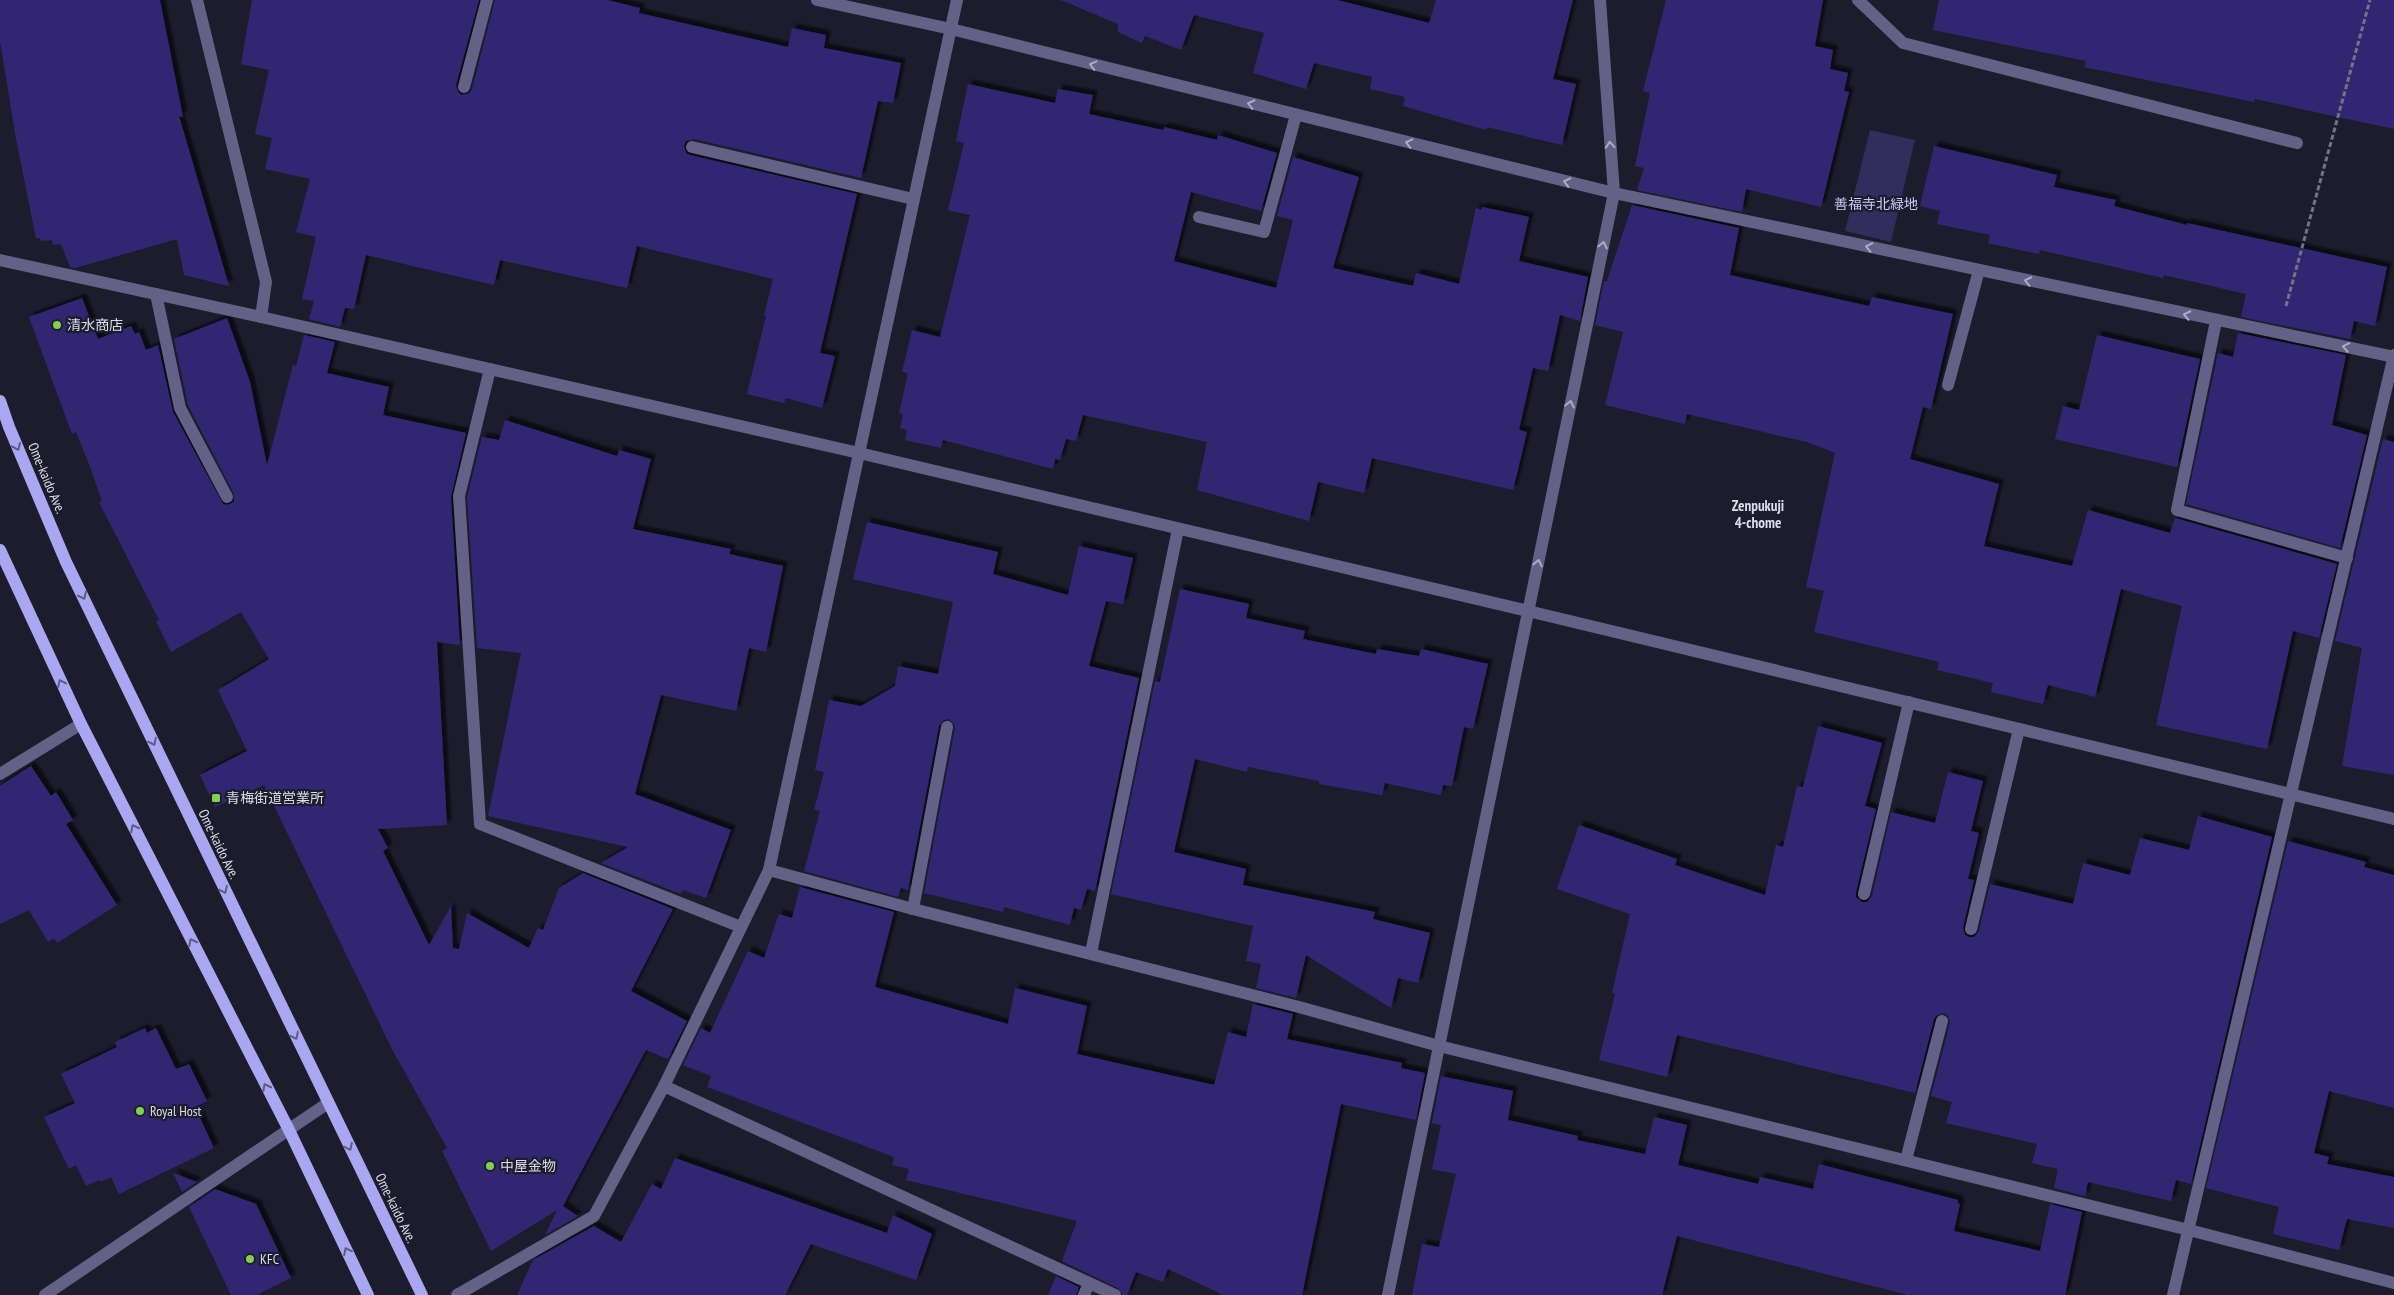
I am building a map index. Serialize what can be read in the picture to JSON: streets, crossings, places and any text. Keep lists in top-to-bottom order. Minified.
{"streets":{"main road":["Ome-kaido Ave."]},"districts":["Zenpukuji 4-chome"],"parks":["善福寺北緑地"],"places":{"other":["清水商店","Royal Host","中屋金物","KFC"],"transit":["青梅街道営業所"]}}
